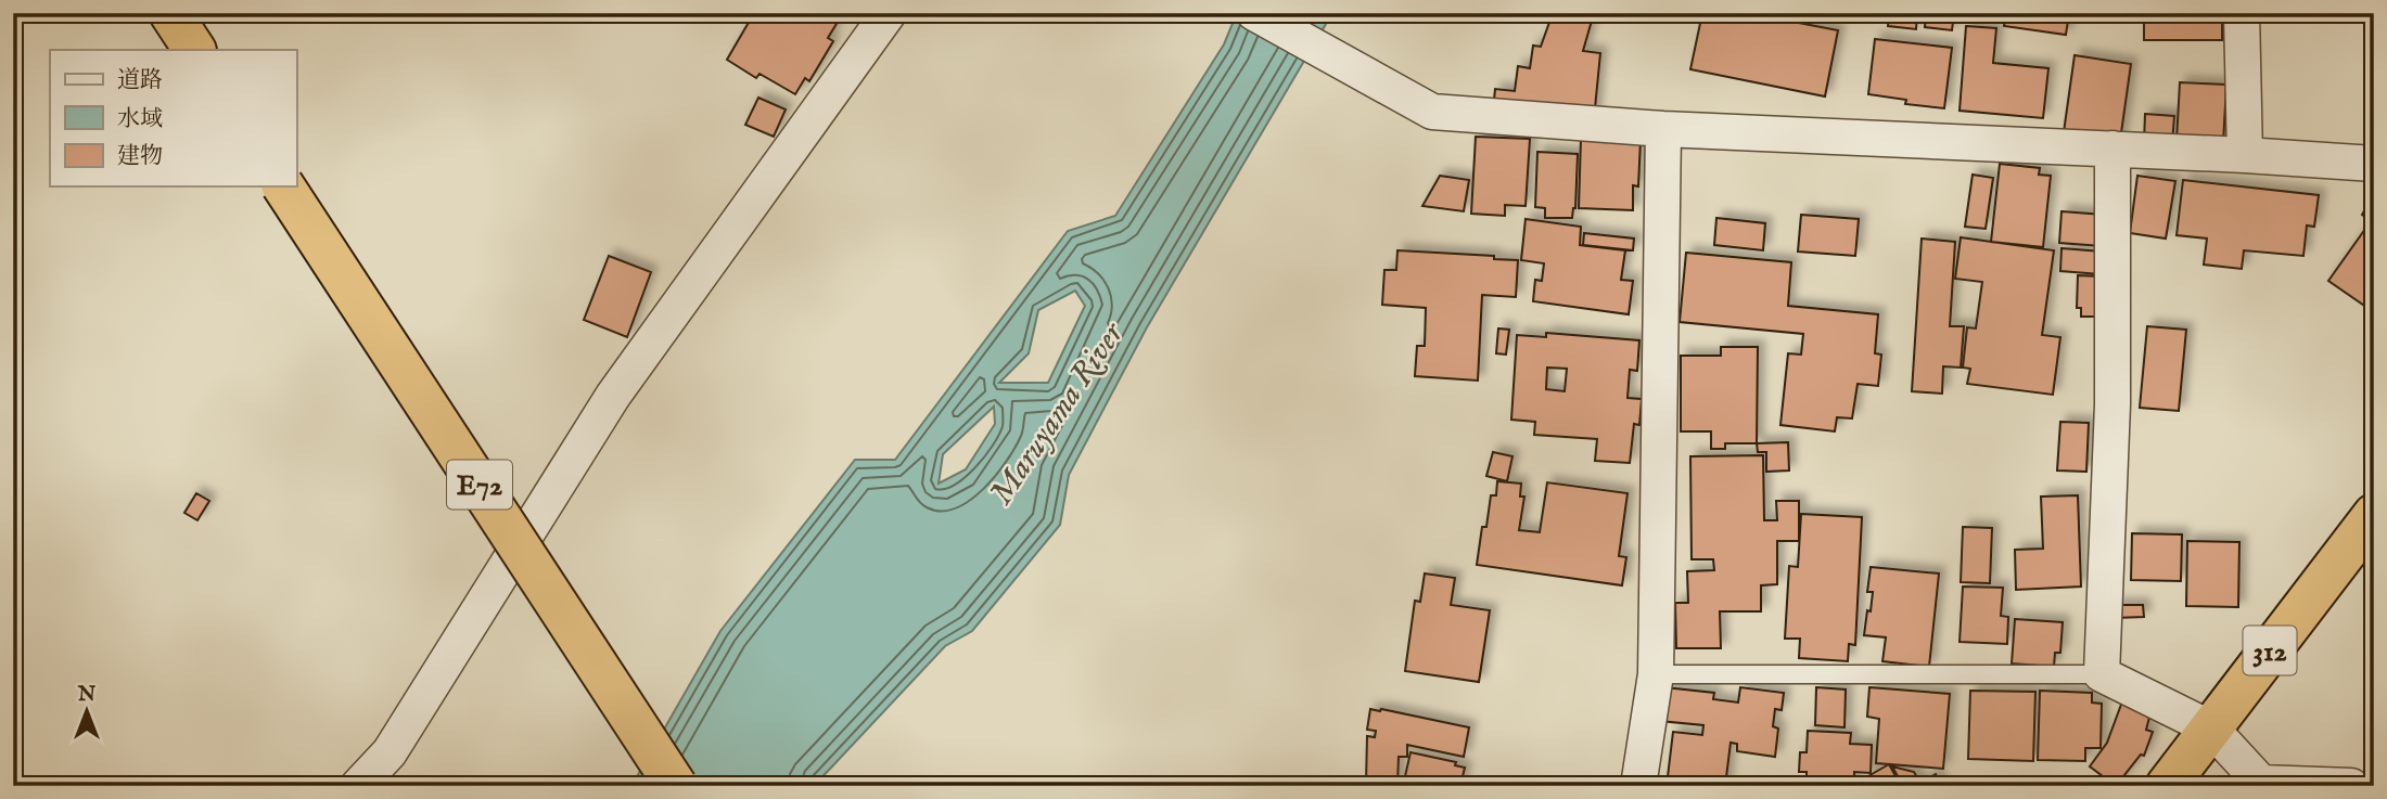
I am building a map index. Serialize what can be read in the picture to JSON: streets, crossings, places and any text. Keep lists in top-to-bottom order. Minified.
{"streets":{"highway":["E72","312"]},"water":["Maruyama River"],"legend":["道路","水域","建物"],"north":"top"}
